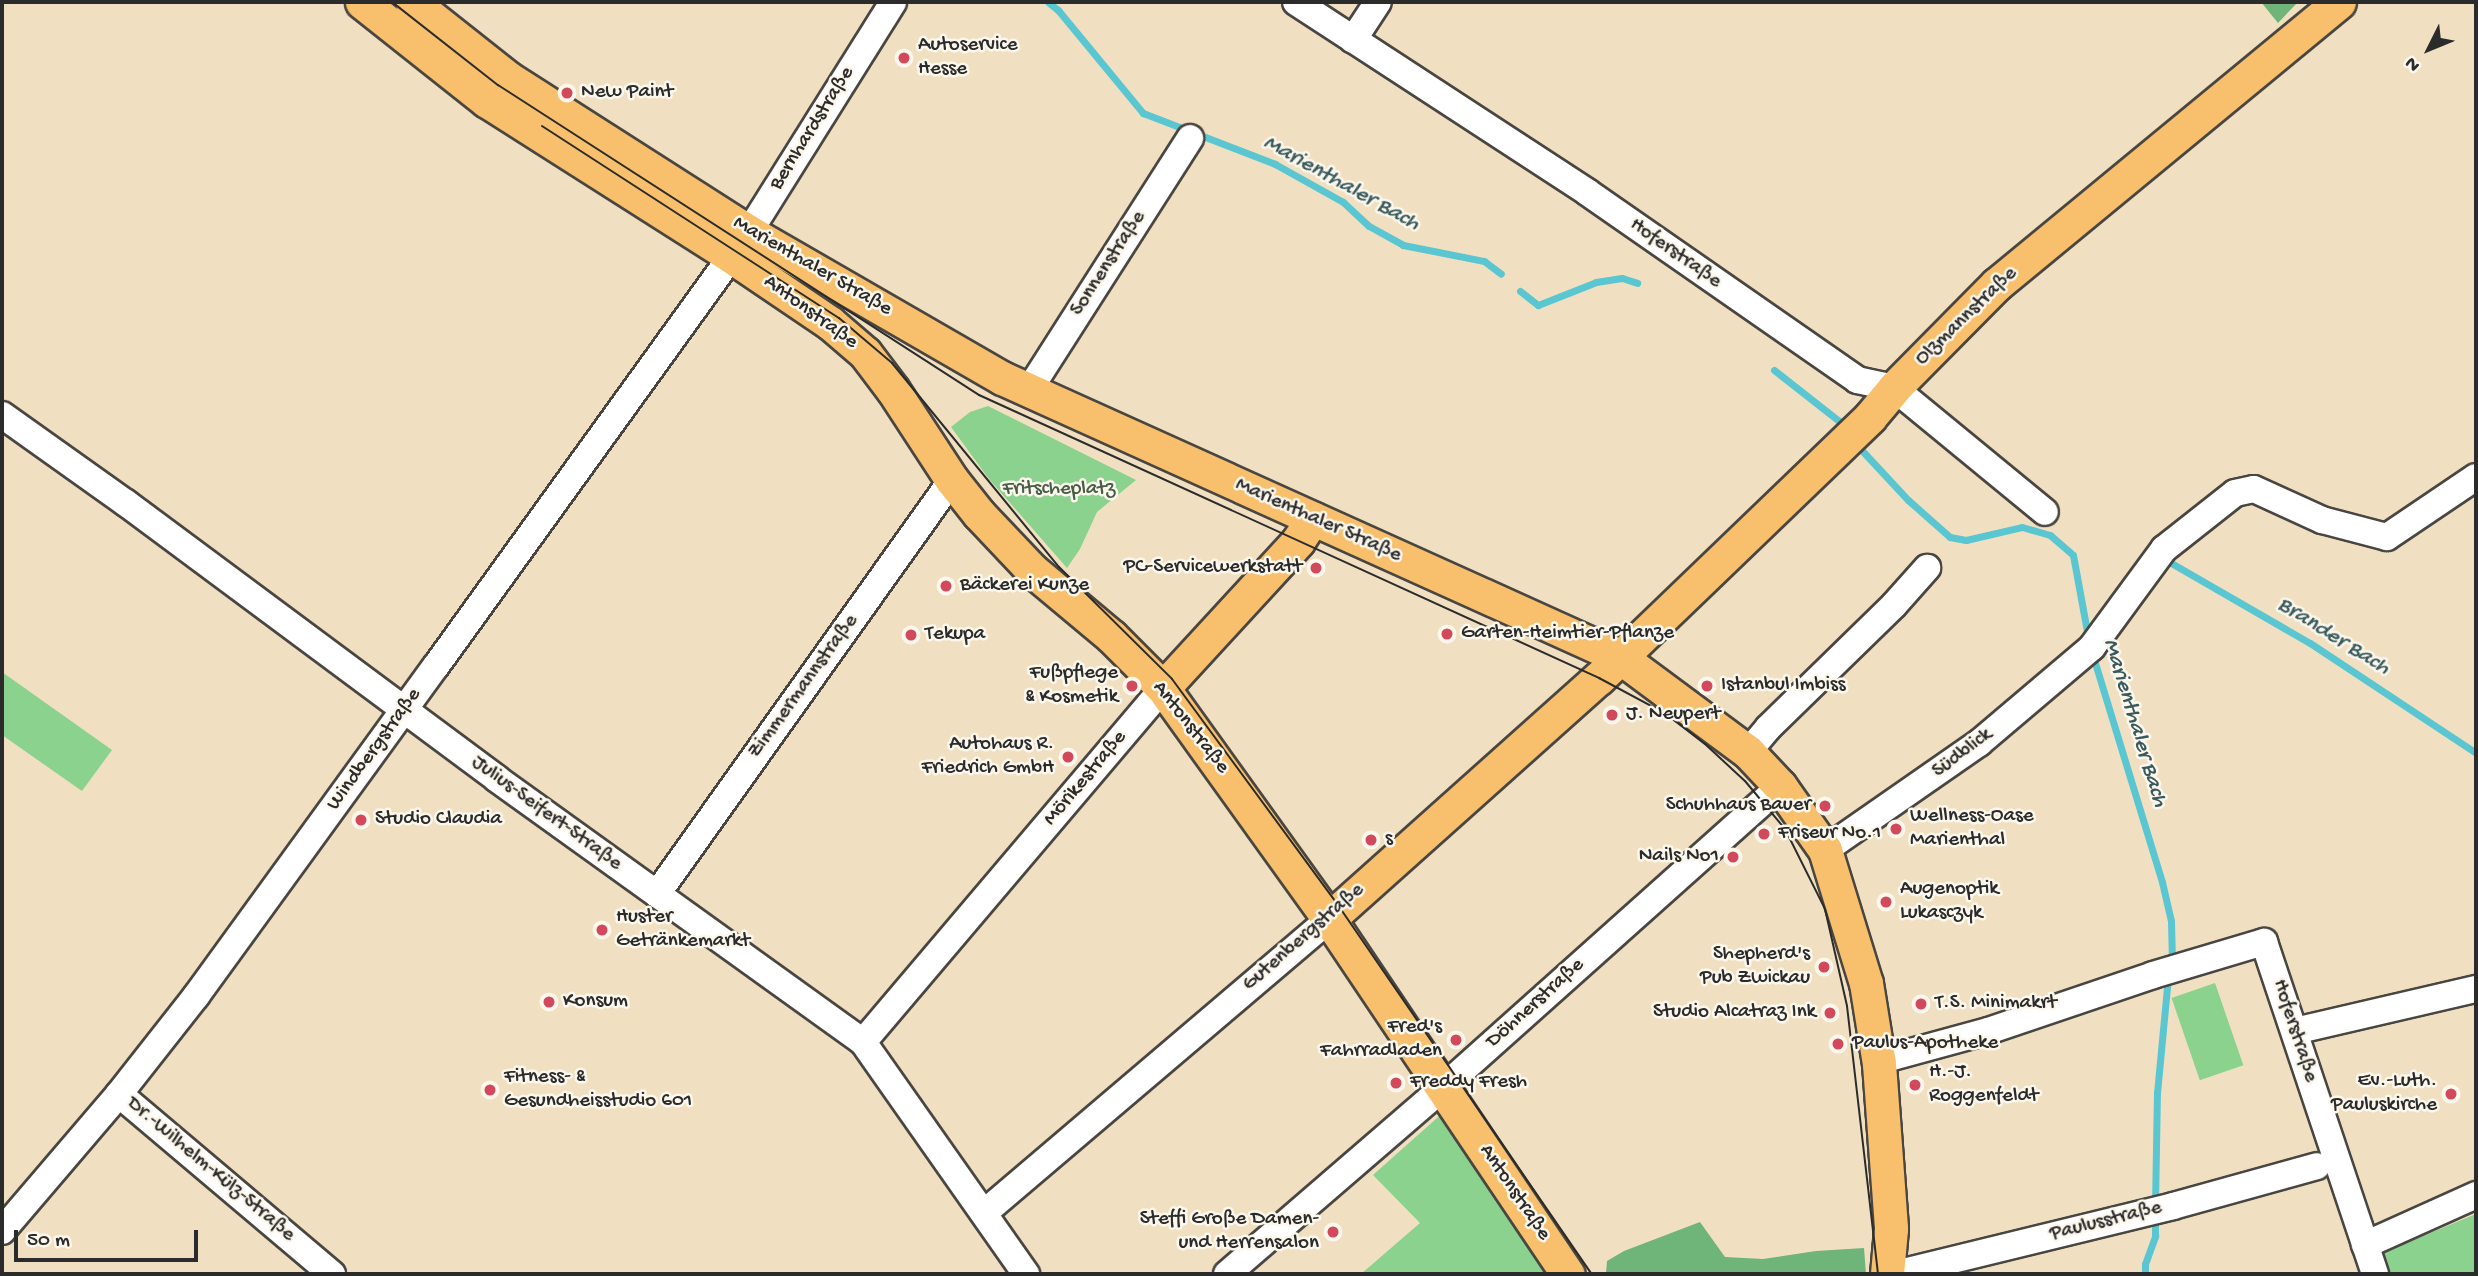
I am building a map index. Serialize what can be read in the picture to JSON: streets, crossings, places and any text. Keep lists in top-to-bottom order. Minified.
{"streets":{"main road":["Marienthaler Straße","Antonstraße","Olzmannstraße","Mörikestraße","Gutenbergstraße"],"street":["Bernhardstraße","Hoferstraße","Sonnenstraße","Zimmermannstraße","Windbergstraße","Südblick","Julius-Seifert-Straße","Döhnerstraße","Dr.-Wilhelm-Külz-Straße","Paulusstraße"]},"crossings":[["Bernhardstraße","Marienthaler Straße"],["Bernhardstraße","Antonstraße"],["Bernhardstraße","Windbergstraße"],["Hoferstraße","Marienthaler Straße"],["Hoferstraße","Olzmannstraße"],["Sonnenstraße","Marienthaler Straße"],["Marienthaler Straße","Antonstraße"],["Marienthaler Straße","Olzmannstraße"],["Marienthaler Straße","Windbergstraße"],["Marienthaler Straße","Südblick"],["Marienthaler Straße","Mörikestraße"],["Marienthaler Straße","Gutenbergstraße"],["Marienthaler Straße","Döhnerstraße"],["Antonstraße","Zimmermannstraße"],["Antonstraße","Windbergstraße"],["Antonstraße","Mörikestraße"],["Antonstraße","Gutenbergstraße"],["Antonstraße","Döhnerstraße"],["Olzmannstraße","Gutenbergstraße"],["Zimmermannstraße","Julius-Seifert-Straße"],["Windbergstraße","Julius-Seifert-Straße"],["Windbergstraße","Dr.-Wilhelm-Külz-Straße"],["Mörikestraße","Julius-Seifert-Straße"],["Julius-Seifert-Straße","Gutenbergstraße"]],"water":["Marienthaler Bach","Brander Bach"],"parks":["Fritscheplatz"],"places":["Autoservice Hesse","New Paint","PC-Servicewerkstatt","Bäckerei Kunze","Garten-Heimtier-Pflanze","Tekupa","Fußpflege & Kosmetik","Istanbul Imbiss","J. Neupert","Autohaus R. Friedrich GmbH","Schuhhaus Bauer","Studio Claudia","Wellness-Oase Marienthal","Friseur No.1","s","Nails No1","Augenoptik Lukasczyk","Huster Getränkemarkt","Shepherd's Pub Zwickau","Konsum","T.S. Minimakrt","Studio Alcatraz Ink","Fred's Fahrradladen","Paulus-Apotheke","Freddy Fresh","H.-J. Roggenfeldt","Fitness- & Gesundheisstudio 601","Ev.-Luth. Pauluskirche","Steffi Große Damen- und Herrensalon"],"scale_bar":"50 m","north":"bottom left"}
